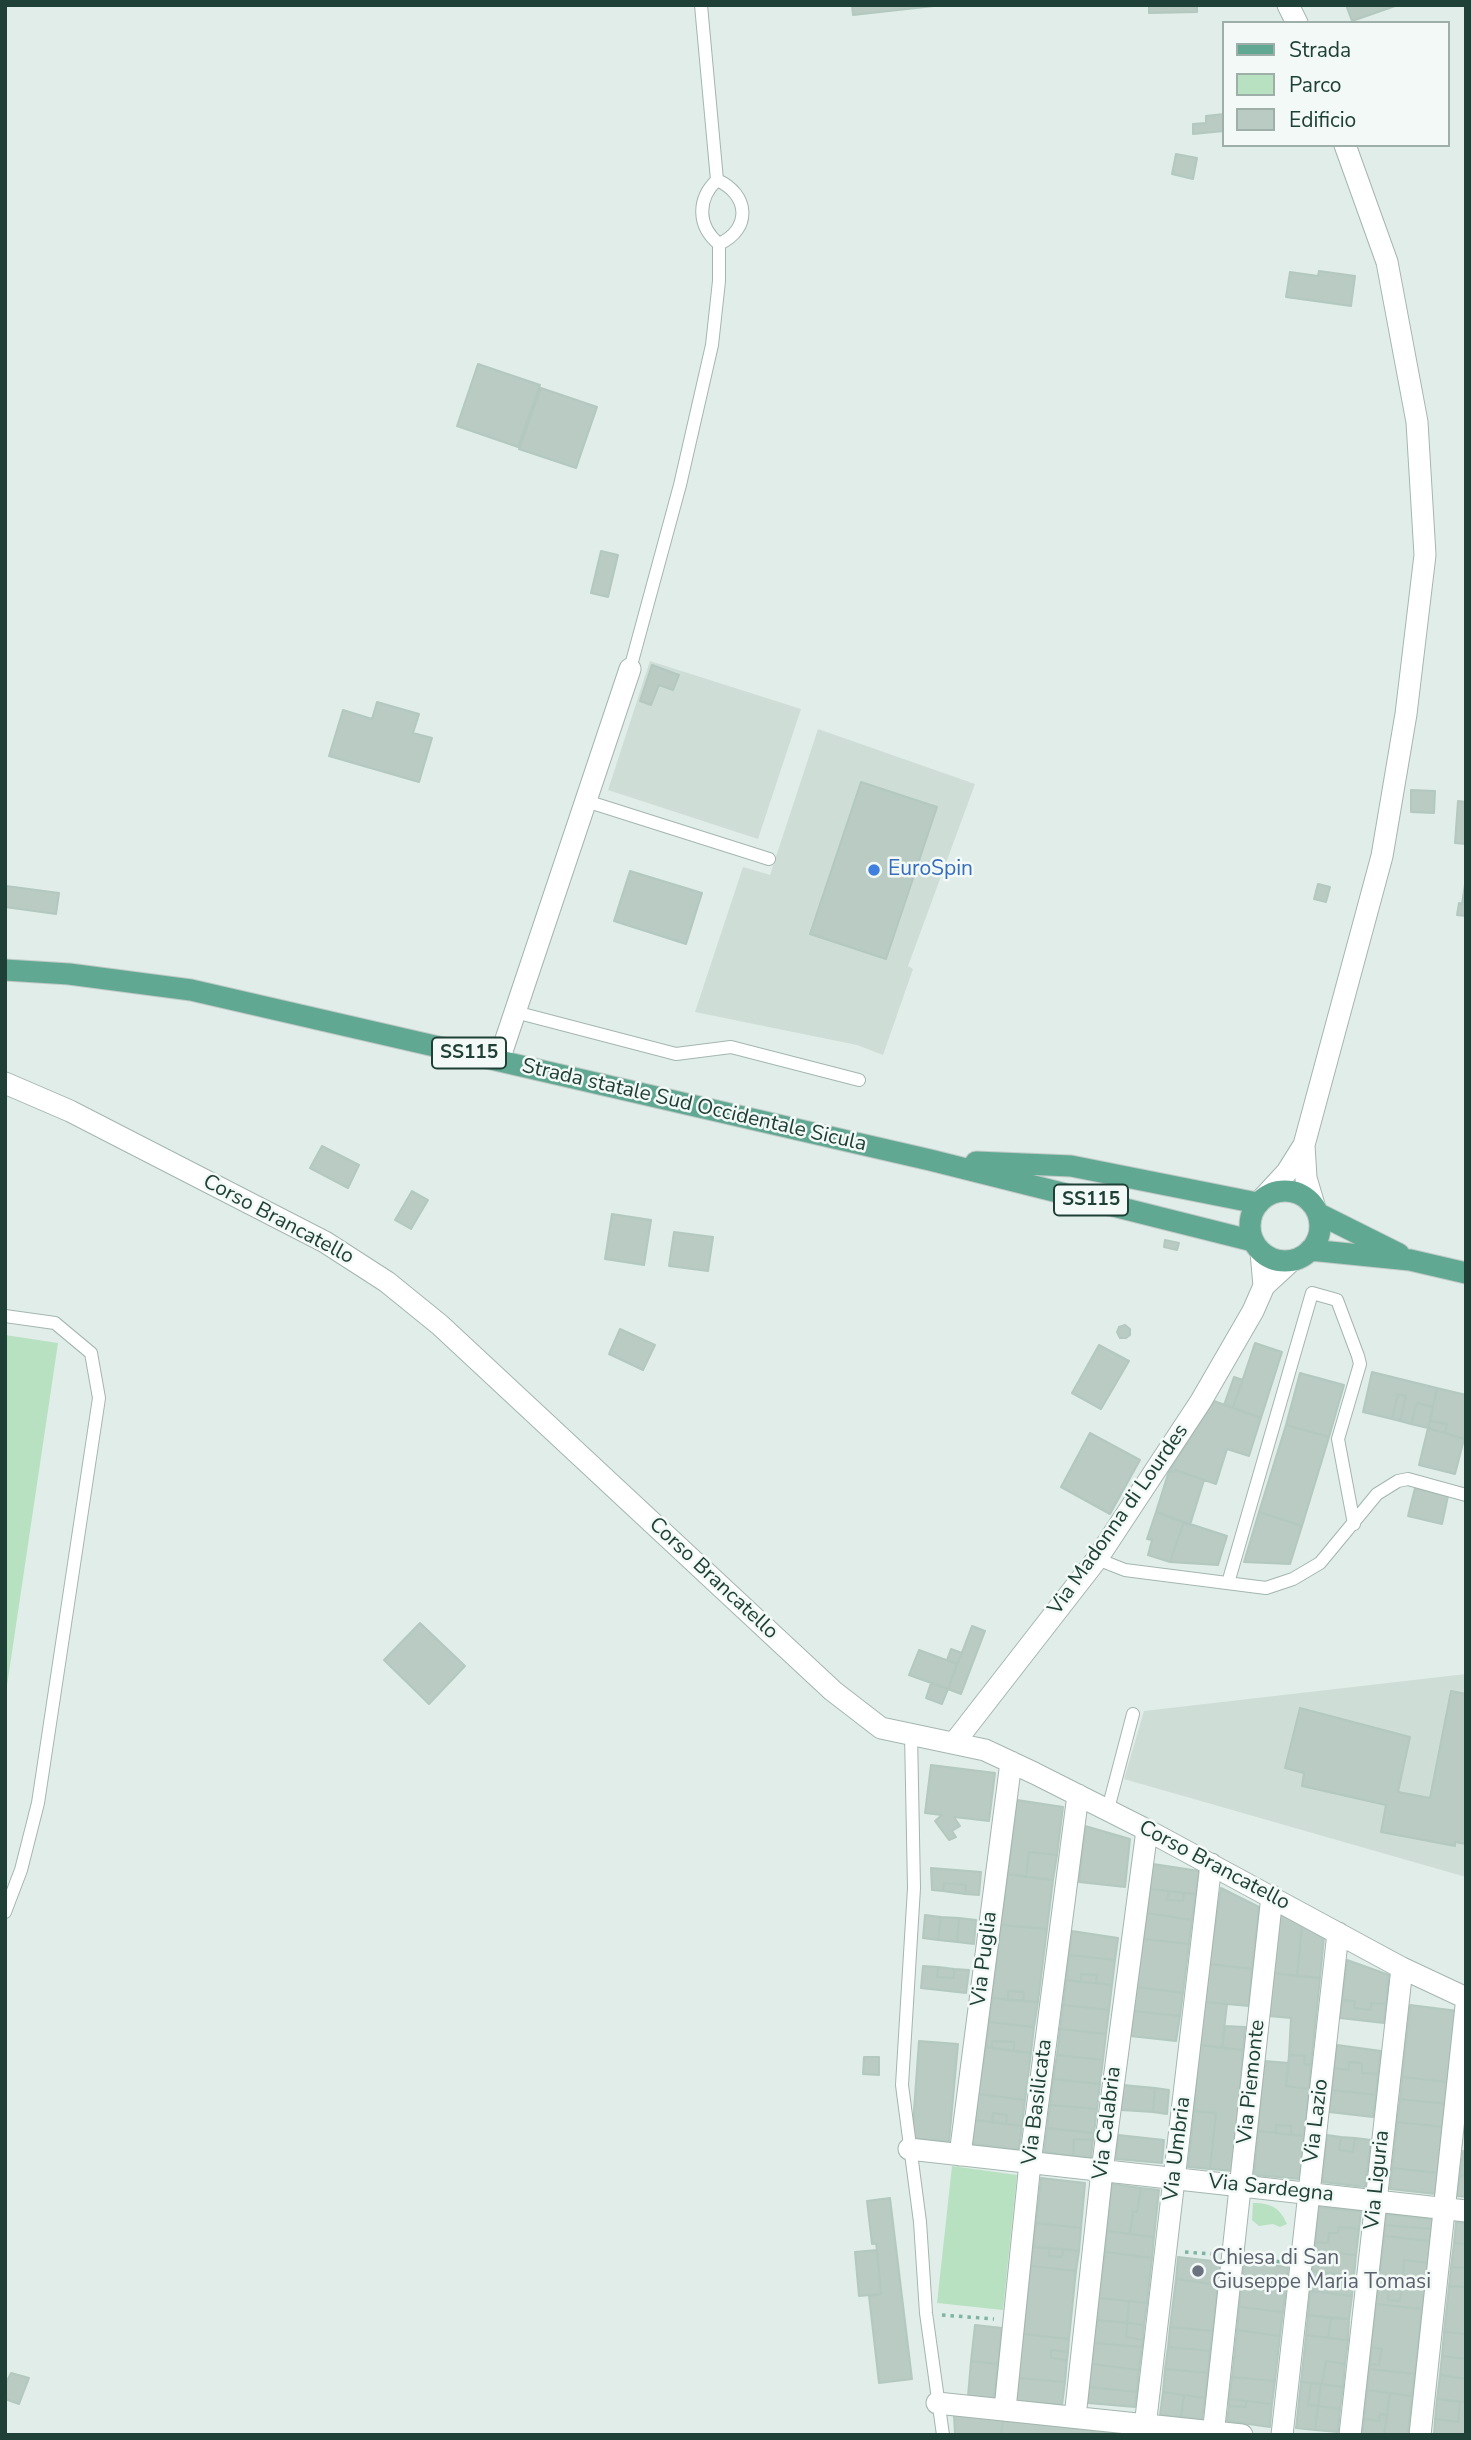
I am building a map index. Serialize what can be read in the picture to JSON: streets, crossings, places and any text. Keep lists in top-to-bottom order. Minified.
{"streets":{"main road":["SS115","Strada statale Sud Occidentale Sicula"],"street":["Corso Brancatello","Via Madonna di Lourdes","Via Puglia","Via Piemonte","Via Basilicata","Via Lazio","Via Calabria","Via Umbria","Via Liguria","Via Sardegna"]},"crossings":[["Strada statale Sud Occidentale Sicula","Via Madonna di Lourdes"],["Corso Brancatello","Via Madonna di Lourdes"],["Corso Brancatello","Via Puglia"],["Corso Brancatello","Via Piemonte"],["Corso Brancatello","Via Basilicata"],["Corso Brancatello","Via Lazio"],["Corso Brancatello","Via Calabria"],["Corso Brancatello","Via Umbria"],["Corso Brancatello","Via Liguria"],["Via Puglia","Via Sardegna"],["Via Piemonte","Via Sardegna"],["Via Basilicata","Via Sardegna"],["Via Lazio","Via Sardegna"],["Via Calabria","Via Sardegna"],["Via Umbria","Via Sardegna"],["Via Liguria","Via Sardegna"]],"places":["EuroSpin","Chiesa di San Giuseppe Maria Tomasi"],"legend":["Strada","Parco","Edificio"]}
